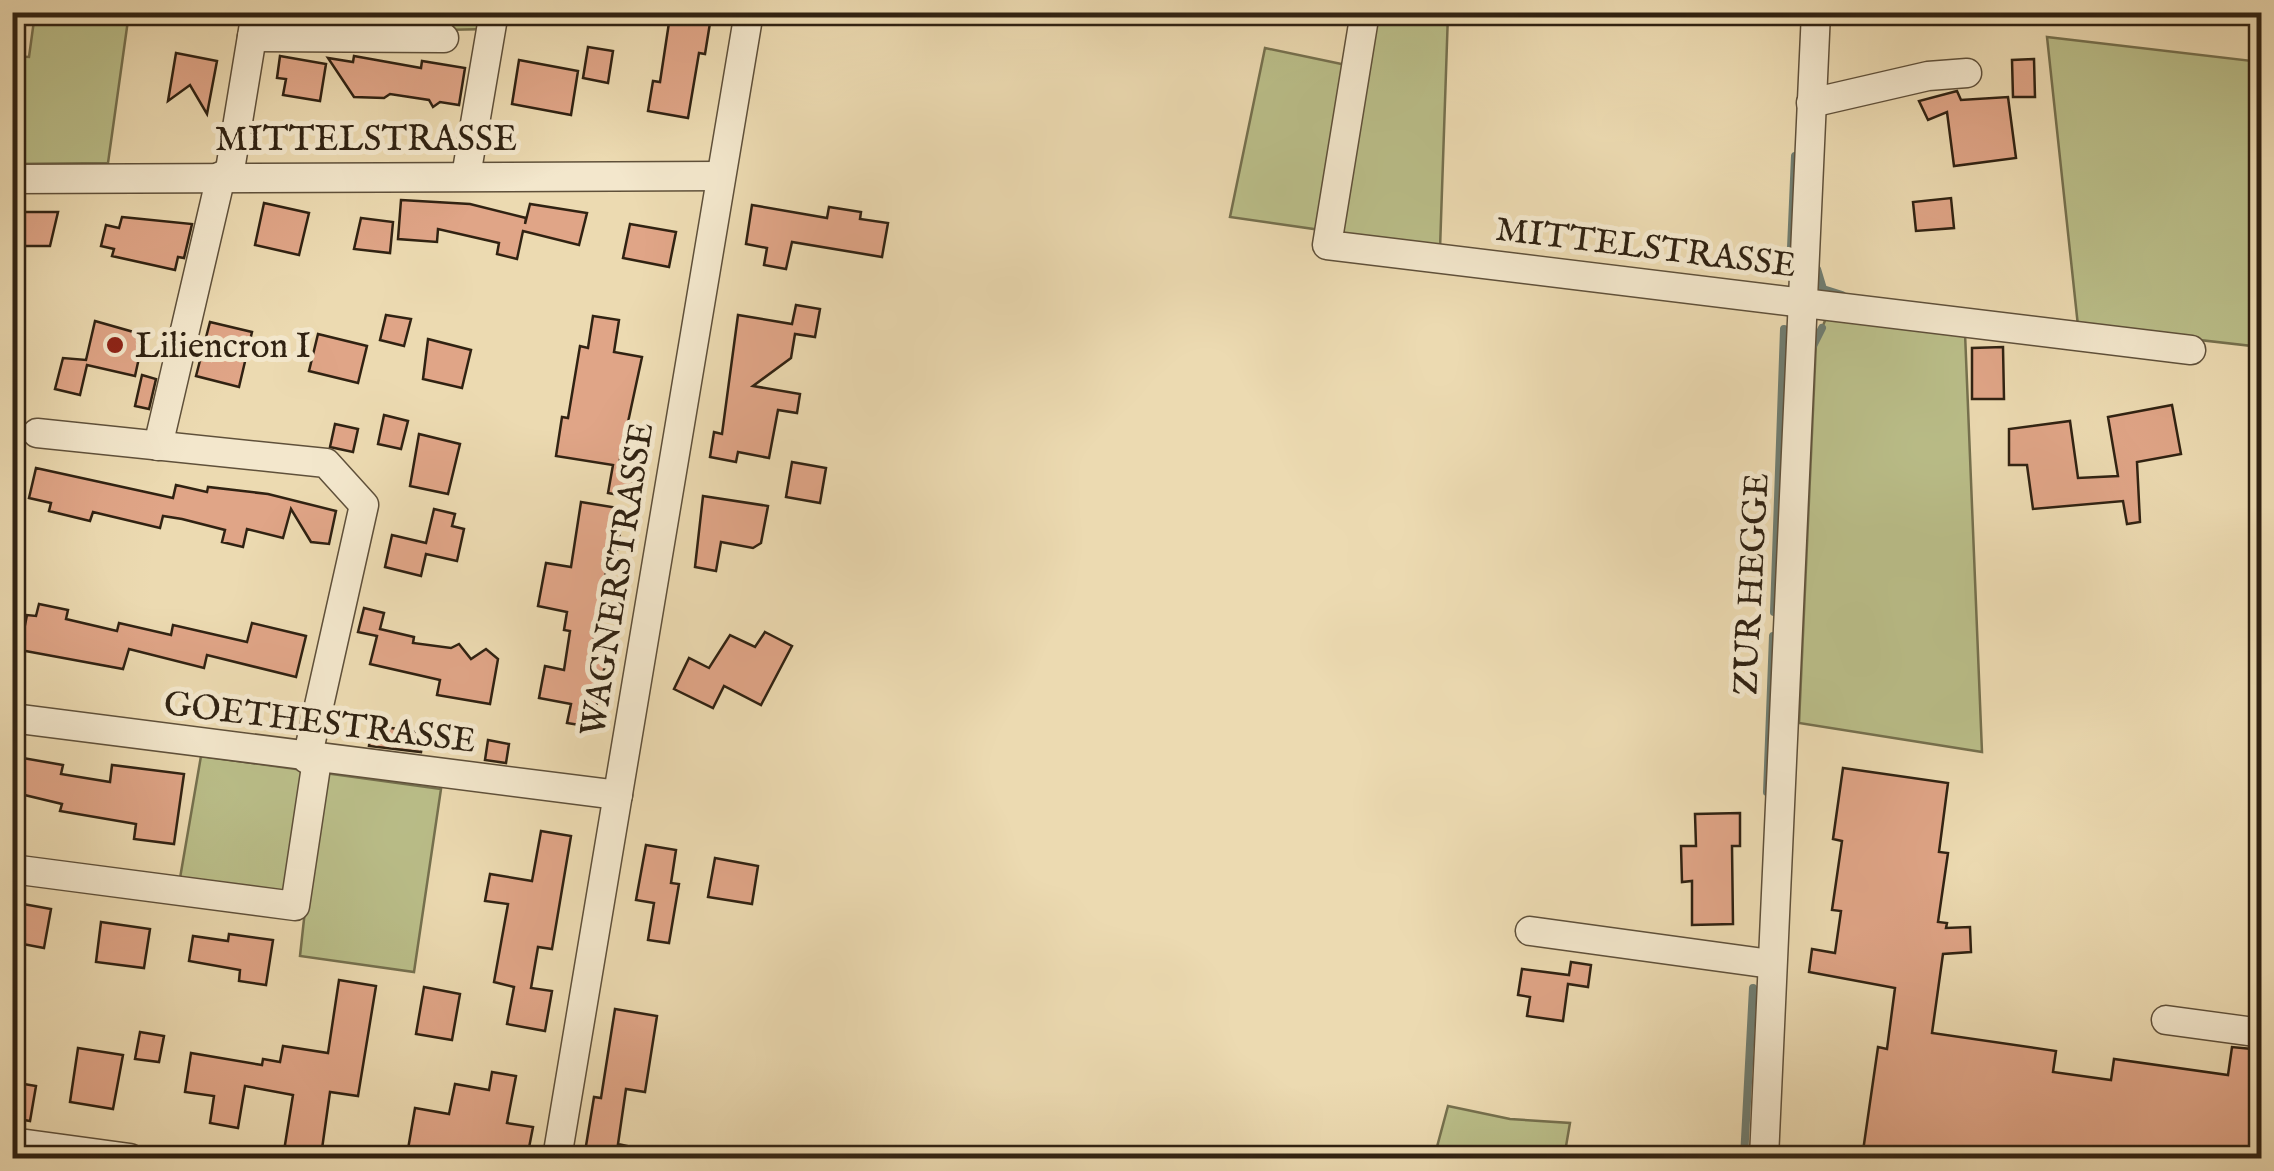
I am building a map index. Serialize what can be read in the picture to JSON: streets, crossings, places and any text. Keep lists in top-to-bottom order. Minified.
{"streets":{"street":["MITTELSTRASSE","WAGNERSTRASSE","ZUR HEGGE","GOETHESTRASSE"]},"crossings":[["MITTELSTRASSE","WAGNERSTRASSE"],["MITTELSTRASSE","ZUR HEGGE"],["WAGNERSTRASSE","GOETHESTRASSE"]],"places":["Liliencron I"]}
